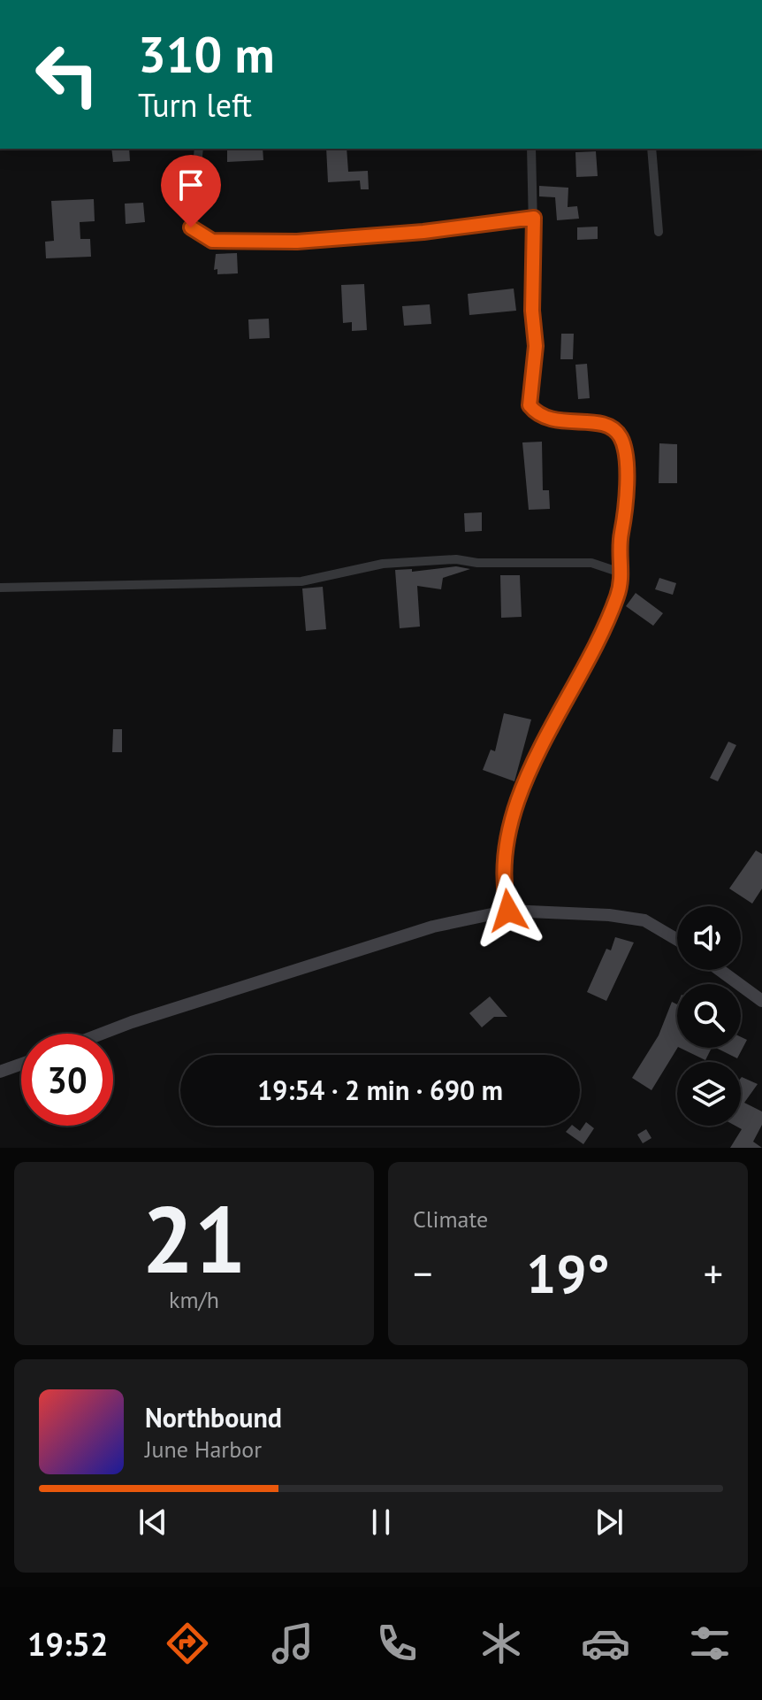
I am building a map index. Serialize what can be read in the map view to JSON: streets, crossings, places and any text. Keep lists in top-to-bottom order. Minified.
{"page":{"turn":["310 m","Turn left"],"limit":"30","trip":"19:54 · 2 min · 690 m","tile":[["21","km/h"],"Climate"],"heat":["−","19°","+"],"song":["Northbound","June Harbor"],"tabs":"19:52"}}
